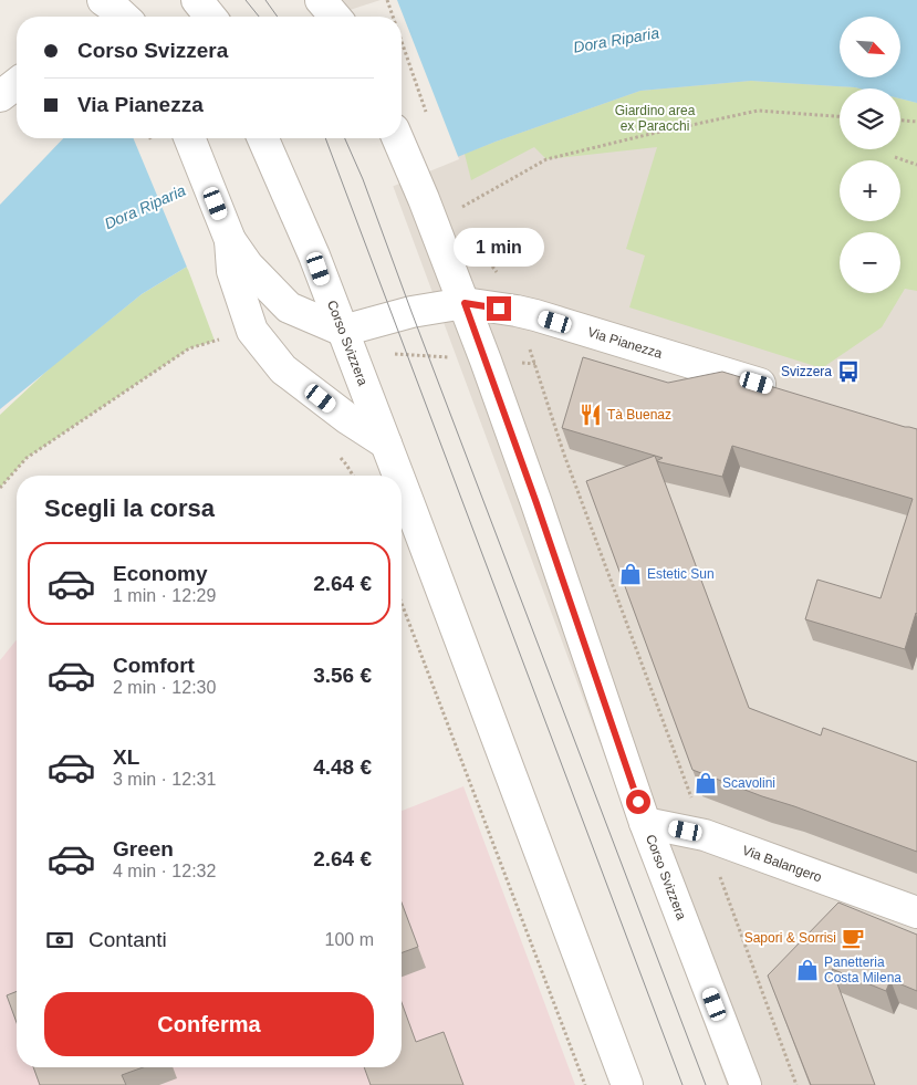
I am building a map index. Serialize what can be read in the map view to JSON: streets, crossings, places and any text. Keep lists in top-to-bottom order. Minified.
{"streets":{"street":["Corso Svizzera","Via Pianezza","Via Balangero"]},"crossings":[["Corso Svizzera","Via Pianezza"],["Corso Svizzera","Via Balangero"]],"water":["Dora Riparia"],"parks":["Giardino area ex Paracchi"],"places":{"bus stop":["Svizzera"],"restaurant":["Tà Buenaz"],"shop":["Estetic Sun","Scavolini","Panetteria Costa Milena"],"cafe":["Sapori & Sorrisi"]},"north":"bottom right","page":{"map_buttons":["+","−"],"banner":["Corso Svizzera","Via Pianezza"],"bubble":"1 min","heading":"Scegli la corsa","list":[{"name":"Economy","note":"1 min · 12:29","value":"2.64 €"},{"name":"Comfort","note":"2 min · 12:30","value":"3.56 €"},{"name":"XL","note":"3 min · 12:31","value":"4.48 €"},{"name":"Green","note":"4 min · 12:32","value":"2.64 €"}],"pay":["Contanti","100 m"],"buttons":"Conferma"}}
